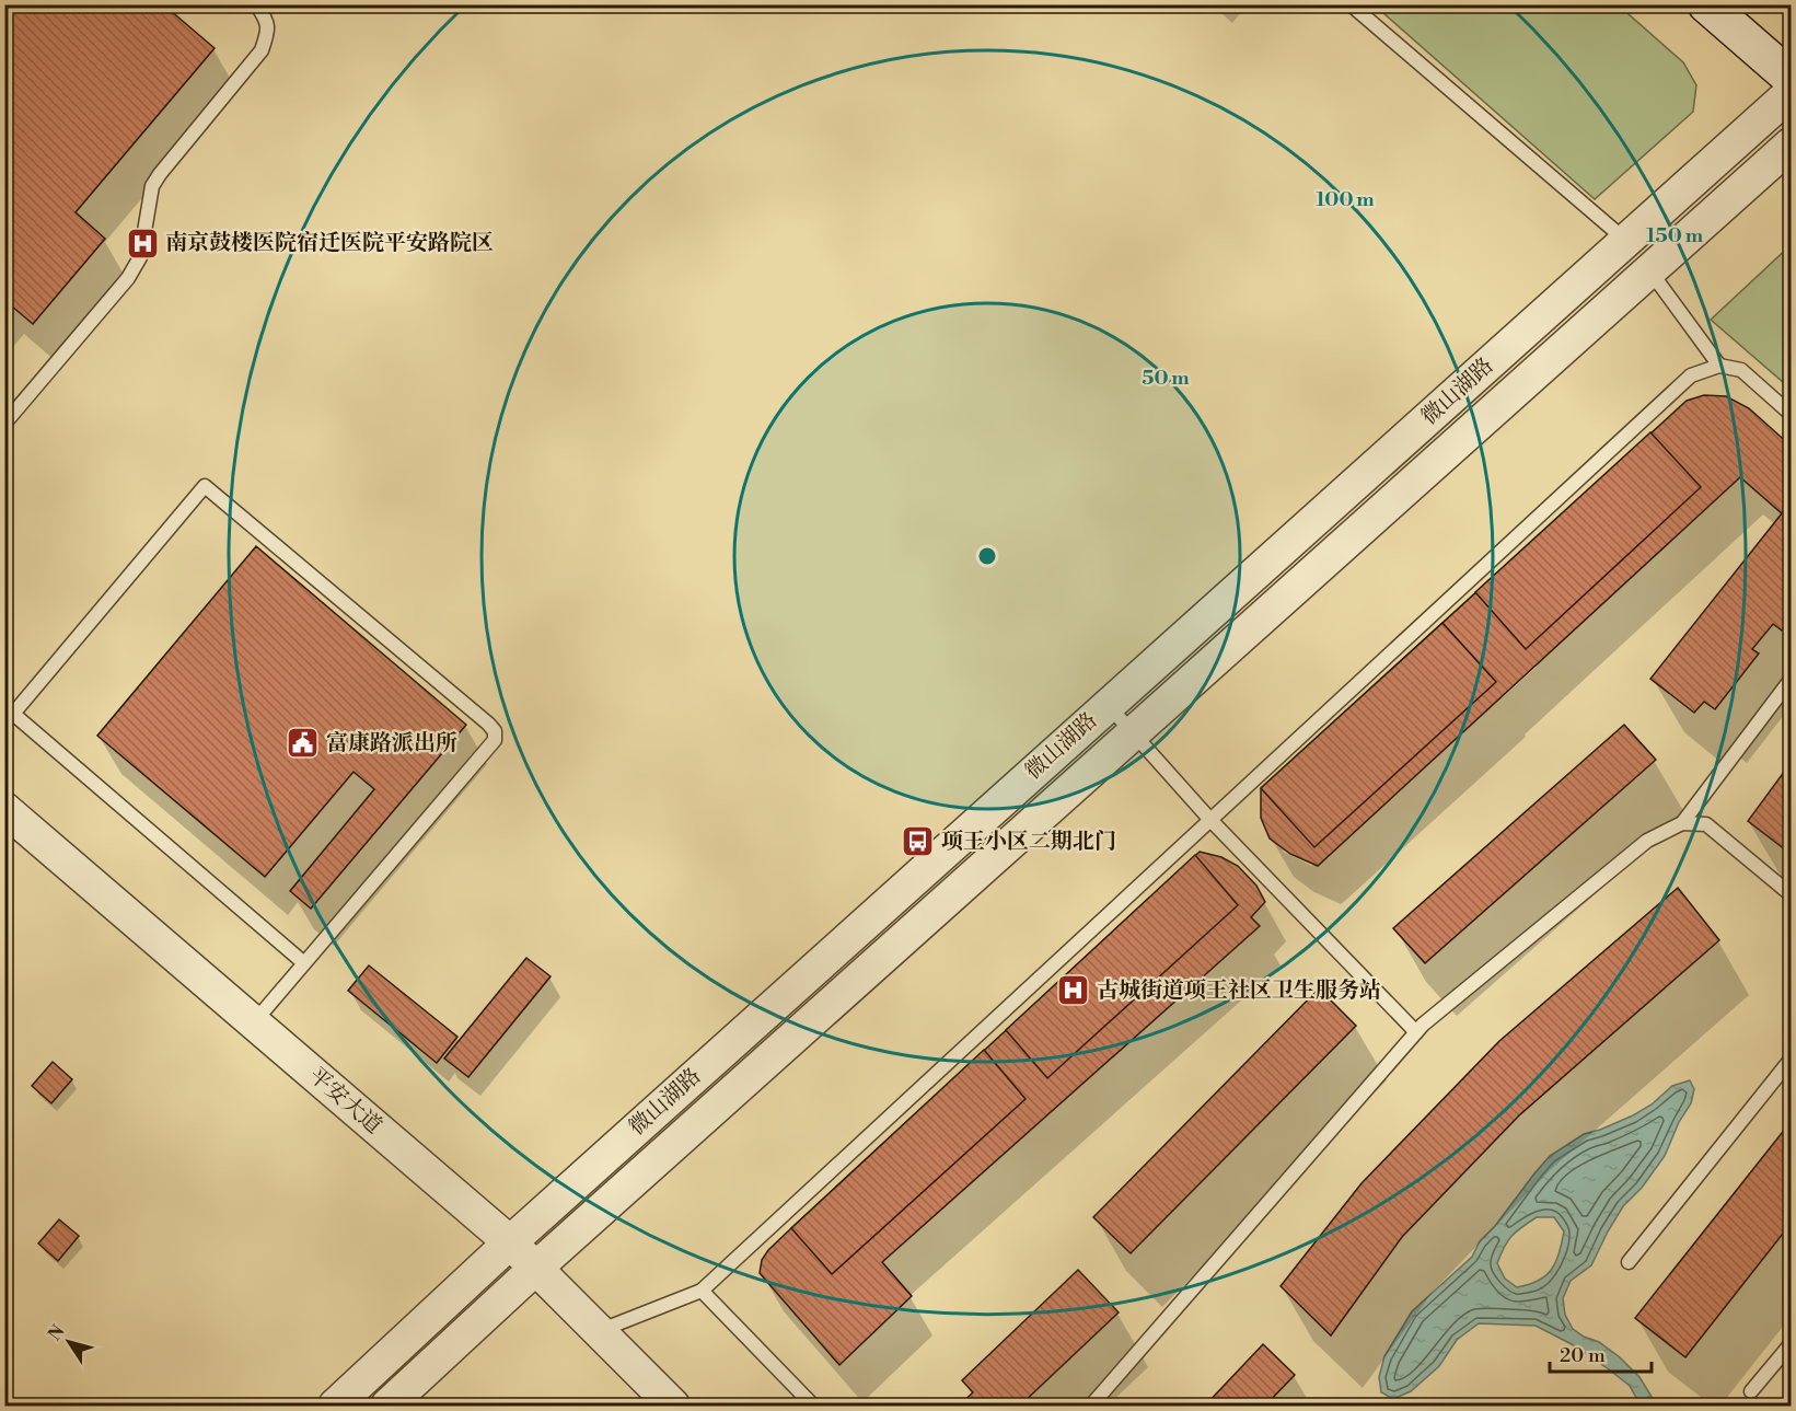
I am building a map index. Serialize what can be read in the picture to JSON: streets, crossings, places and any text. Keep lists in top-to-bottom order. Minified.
{"streets":{"street":["微山湖路","平安大道"]},"crossings":[["微山湖路","平安大道"]],"places":{"hospital":["南京鼓楼医院宿迁医院平安路院区","古城街道项王社区卫生服务站"],"public building":["富康路派出所"],"bus stop":["项王小区二期北门"]},"scale_bar":"20 m","north":"top left","rings":["100 m","150 m","50 m"]}
